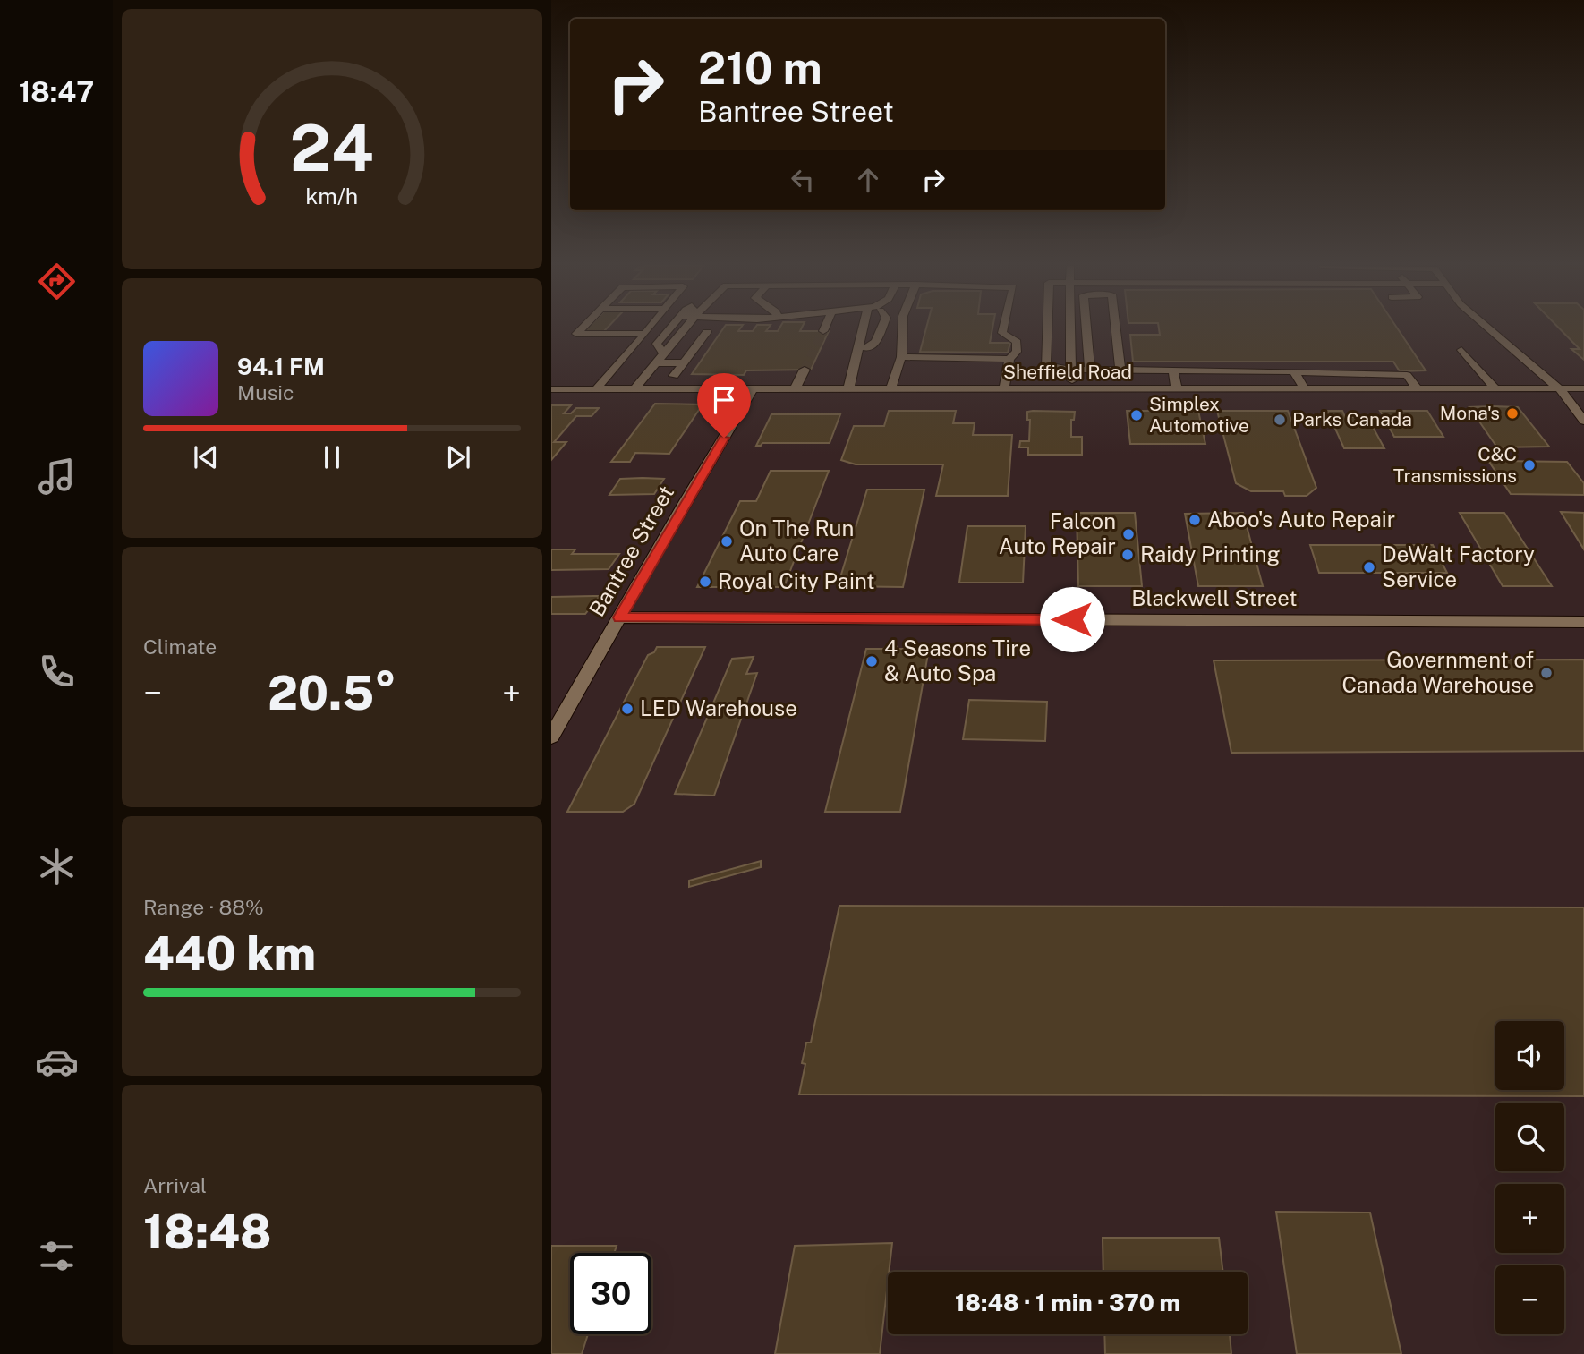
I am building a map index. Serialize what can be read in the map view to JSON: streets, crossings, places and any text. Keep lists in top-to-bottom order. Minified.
{"streets":{"street":["Sheffield Road","Bantree Street","Blackwell Street"]},"crossings":[["Sheffield Road","Bantree Street"],["Bantree Street","Blackwell Street"]],"places":["Mona's","Simplex Automotive","Parks Canada","C&C Transmissions","Aboo's Auto Repair","Falcon Auto Repair","On The Run Auto Care","Raidy Printing","DeWalt Factory Service","Royal City Paint","4 Seasons Tire & Auto Spa","Government of Canada Warehouse","LED Warehouse"],"page":{"tabs":"18:47","turn":["210 m","Bantree Street"],"song":["94.1 FM","Music"],"tile":["Climate",["Range · 88%","440 km"],["Arrival","18:48"]],"heat":["−","20.5°","+"],"map_buttons":["+","−"],"limit":"30","trip":"18:48 · 1 min · 370 m","gauge":["24","km/h"]}}
